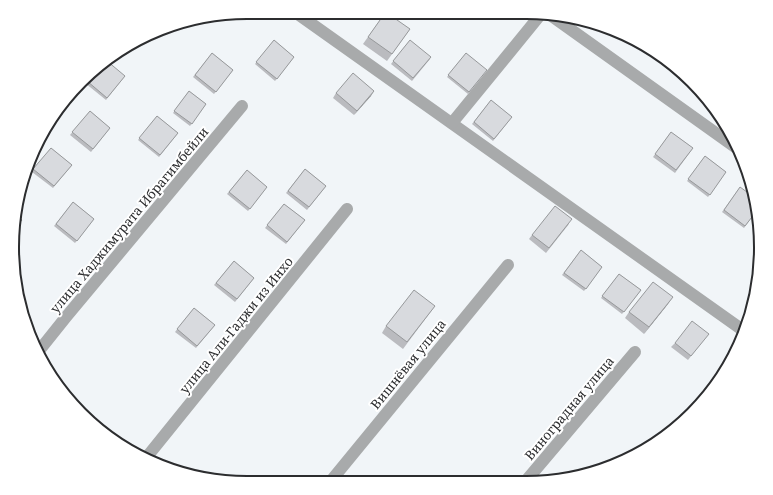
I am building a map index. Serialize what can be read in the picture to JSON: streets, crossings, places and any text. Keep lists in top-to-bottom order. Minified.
{"streets":{"street":["улица Хаджимурата Ибрагимбейли","улица Али-Гаджи из Инхо","Вишнёвая улица","Виноградная улица"]}}
